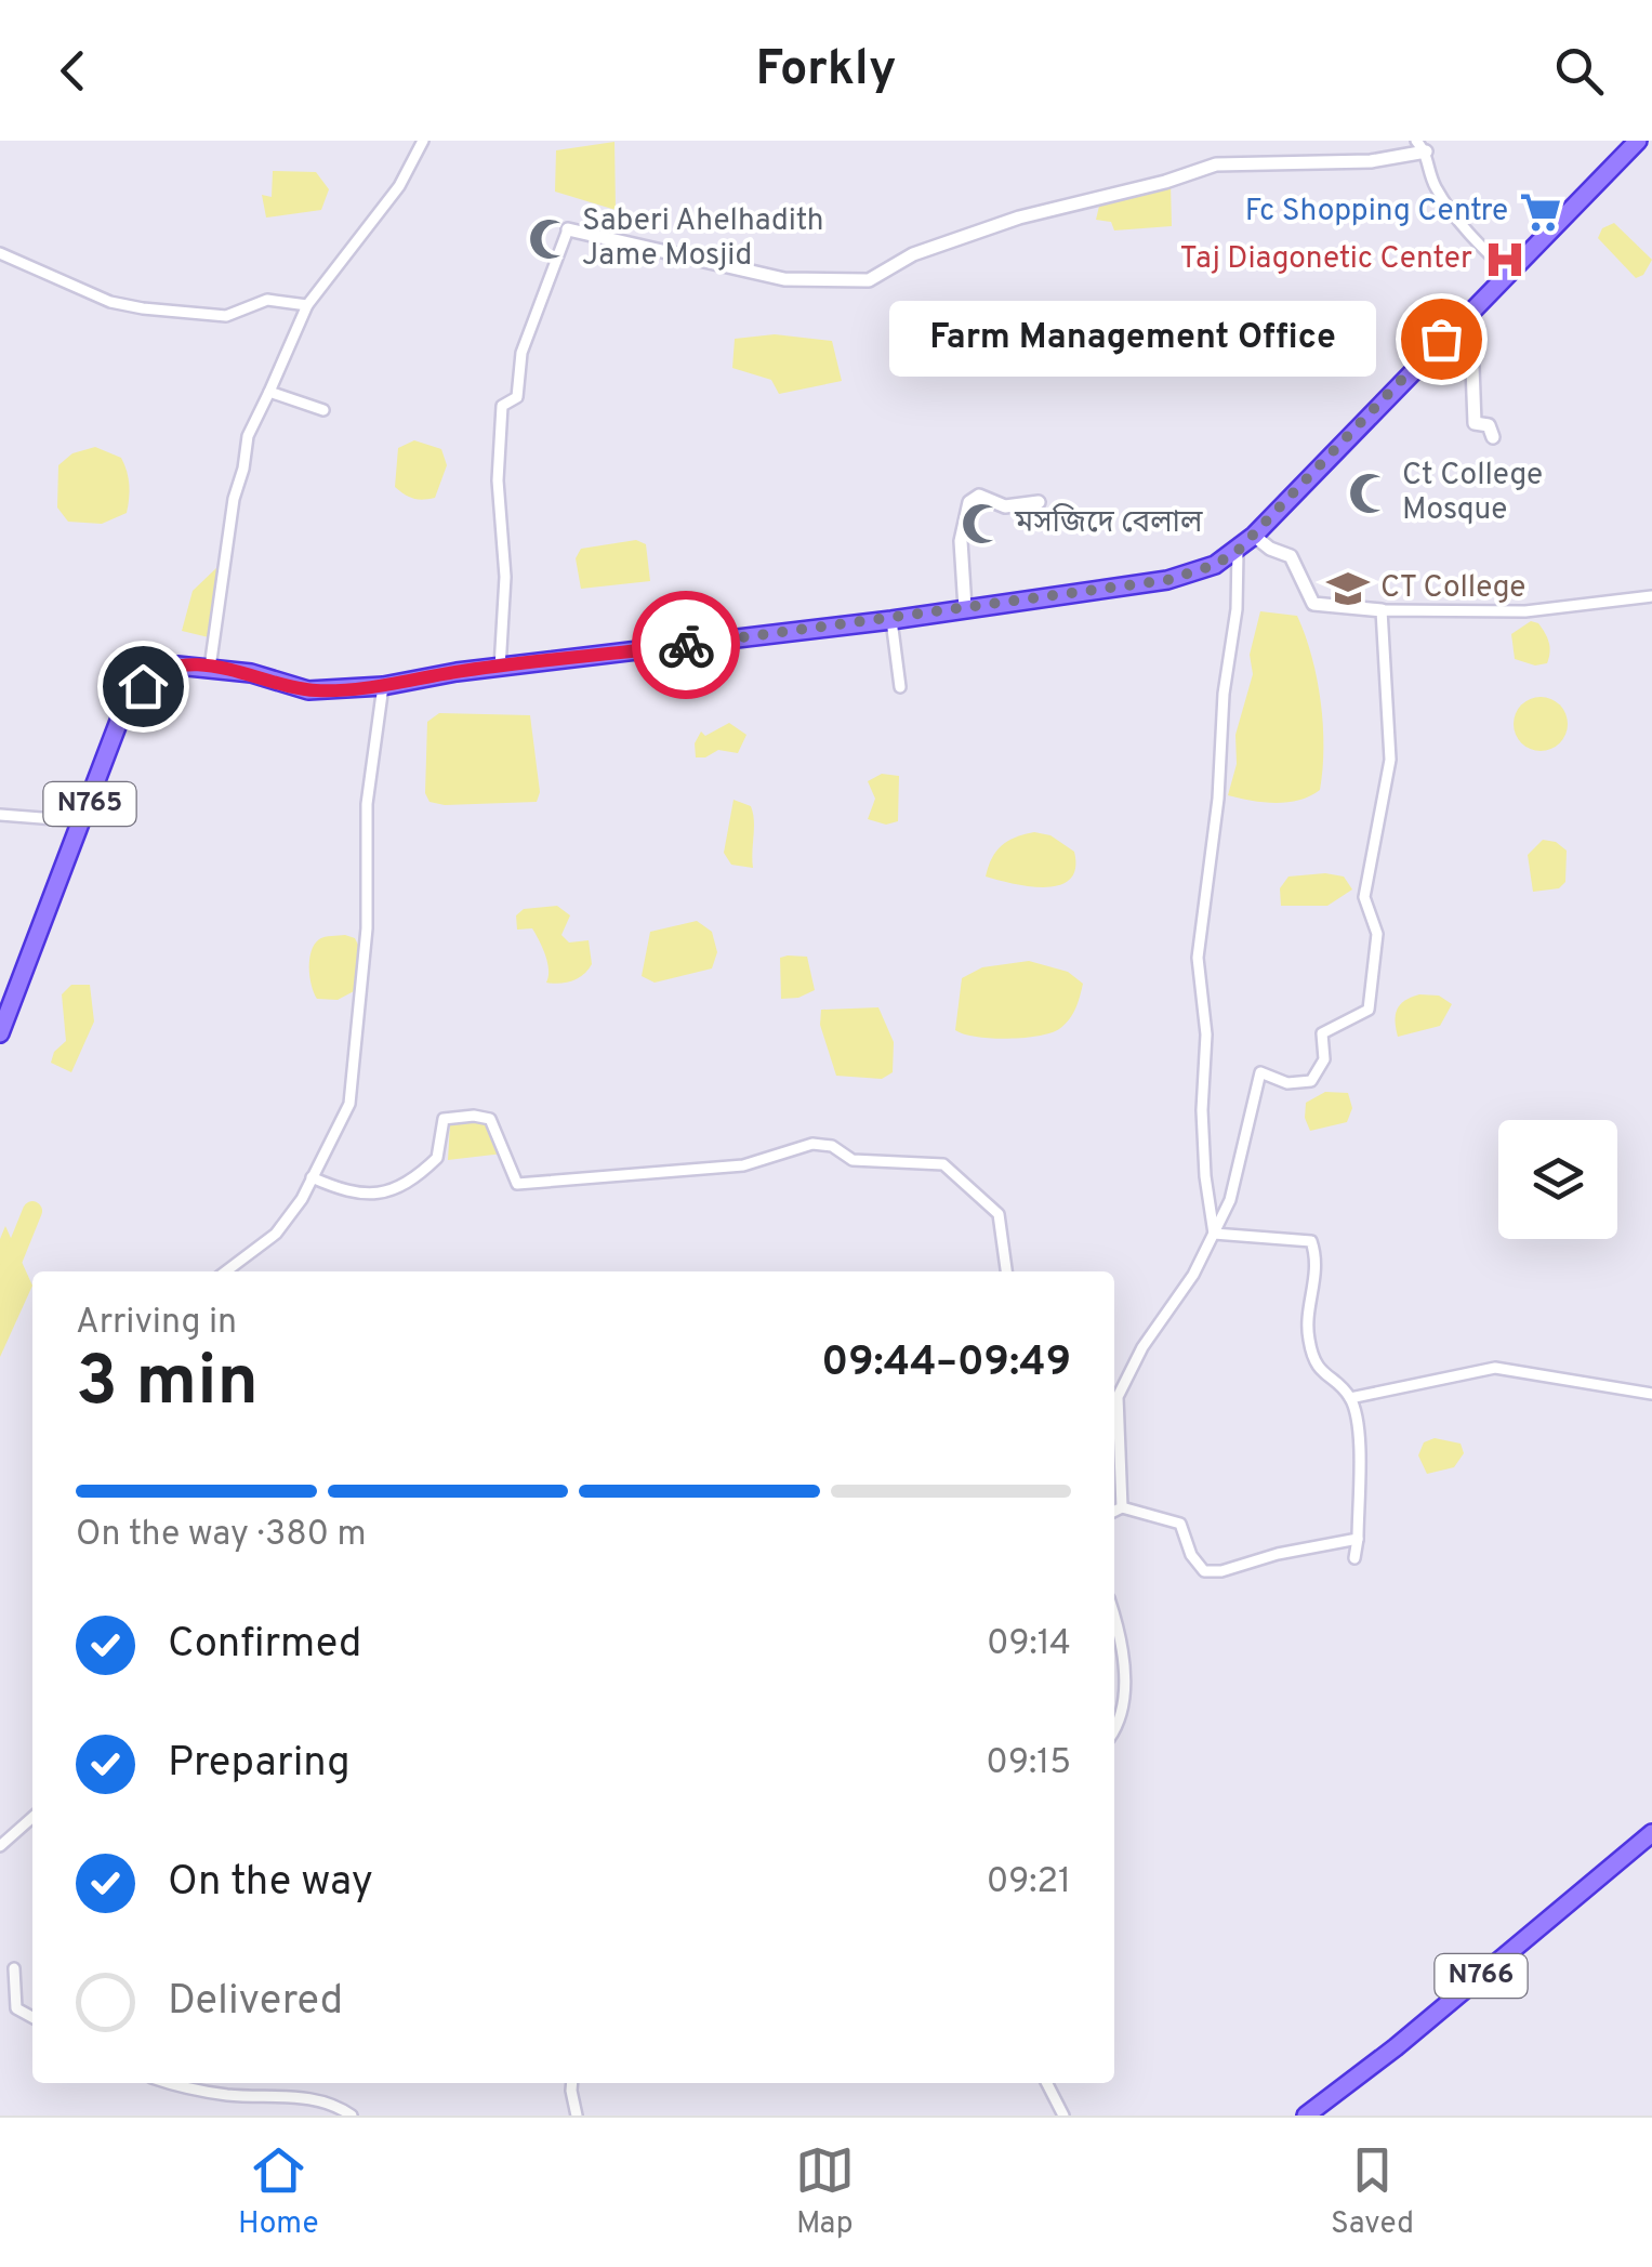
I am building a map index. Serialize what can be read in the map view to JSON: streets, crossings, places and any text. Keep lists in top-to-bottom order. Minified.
{"streets":{"highway":["N765","N766"]},"places":{"supermarket":["Fc Shopping Centre"],"mosque":["Saberi Ahelhadith Jame Mosjid","Ct College Mosque","মসজিদে বেলাল"],"hospital":["Taj Diagonetic Center"],"other":["Farm Management Office"],"school or university":["CT College"]},"page":{"header":"Forkly","bubble":"Farm Management Office","heading":["3 min","Arriving in","09:44–09:49"],"bar":"On the way · 380 m","list":[["Confirmed","09:14"],["Preparing","09:15"],["On the way","09:21"],"Delivered"],"tabs":["Home","Map","Saved"]}}
